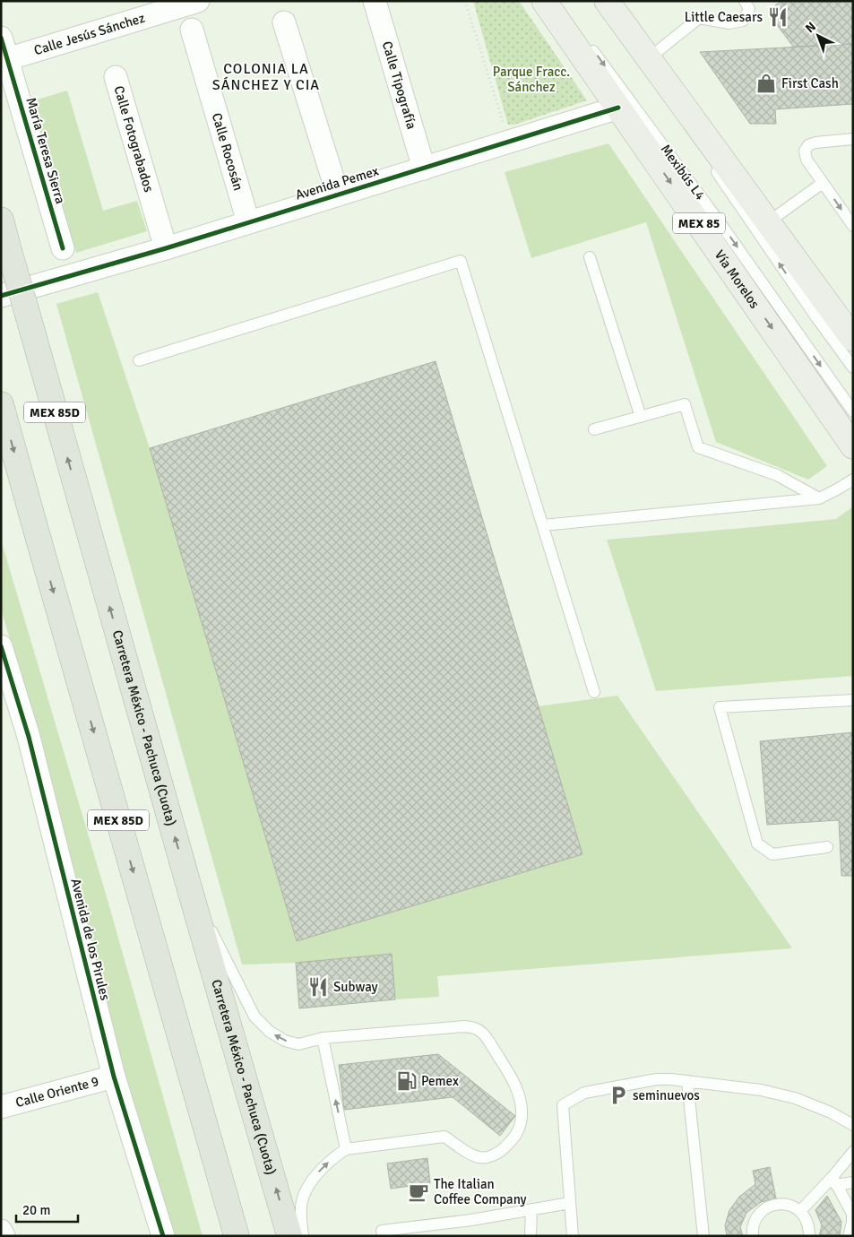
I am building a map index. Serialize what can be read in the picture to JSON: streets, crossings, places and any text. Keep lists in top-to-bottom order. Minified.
{"streets":{"highway":["MEX 85D","Carretera México - Pachuca (Cuota)"],"main road":["MEX 85","Vía Morelos"],"street":["Calle Jesús Sánchez","Calle Tipografía","Calle Fotograbados","María Teresa Sierra","Calle Rocosán","Avenida Pemex","Avenida de los Pirules","Calle Oriente 9"],"lane":["Mexibús L4"]},"crossings":[["Calle Jesús Sánchez","María Teresa Sierra"],["Calle Tipografía","Avenida Pemex"],["Calle Fotograbados","Avenida Pemex"],["Calle Rocosán","Avenida Pemex"],["Avenida Pemex","Vía Morelos"],["Avenida de los Pirules","Calle Oriente 9"]],"districts":["COLONIA LA SÁNCHEZ Y CIA"],"parks":["Parque Fracc. Sánchez"],"places":{"restaurant":["Little Caesars","Subway"],"shop":["First Cash"],"fuel station":["Pemex"],"parking":["seminuevos"],"cafe":["The Italian Coffee Company"]},"scale_bar":"20 m","north":"top left"}
